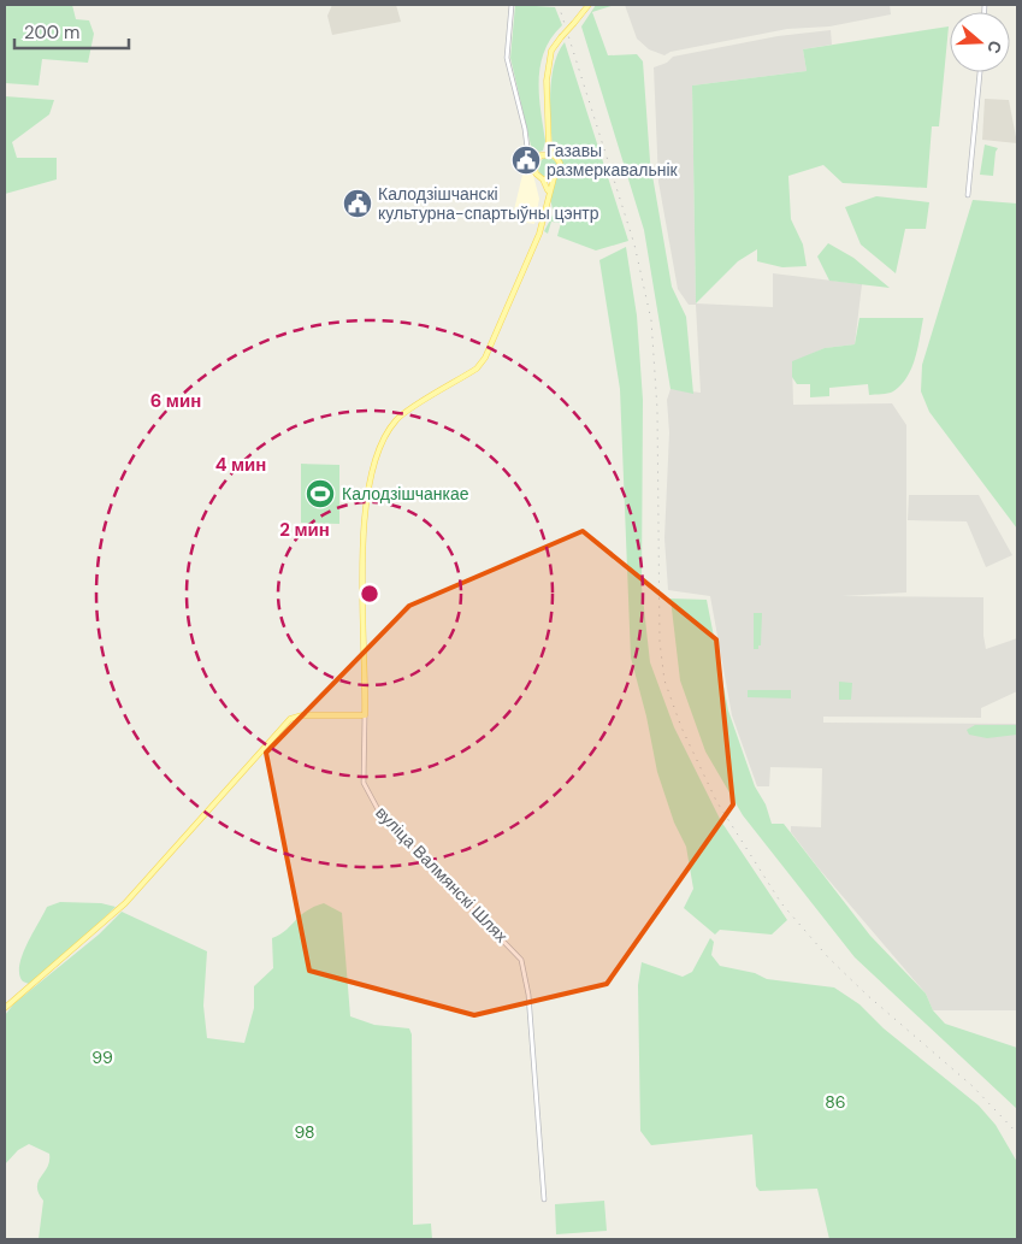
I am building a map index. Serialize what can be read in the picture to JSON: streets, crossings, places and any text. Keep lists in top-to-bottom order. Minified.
{"streets":{"main road":["вуліца Валмянскі Шлях"]},"parks":["99","86","98"],"places":{"public building":["Газавы размеркавальнік","Калодзішчанскі культурна-спартыўны цэнтр"],"sports":["Калодзішчанкае"]},"scale_bar":"200 m","north":"right","rings":["6 мин","4 мин","2 мин"]}
